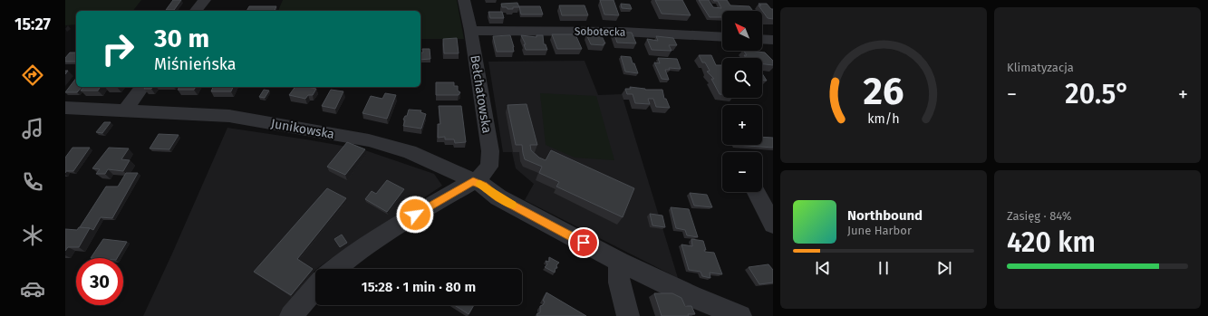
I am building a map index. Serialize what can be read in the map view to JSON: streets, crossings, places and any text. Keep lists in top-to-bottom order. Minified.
{"streets":{"street":["Sobotecka","Bełchatowska","Junikowska"]},"crossings":[["Sobotecka","Bełchatowska"],["Bełchatowska","Junikowska"]],"north":"top left","page":{"tabs":"15:27","tile":["Klimatyzacja",["Zasięg · 84%","420 km"]],"map_buttons":["+","−"],"turn":["30 m","Miśnieńska"],"heat":["−","20.5°","+"],"song":["Northbound","June Harbor"],"limit":"30","trip":"15:28 · 1 min · 80 m","gauge":["26","km/h"]}}
